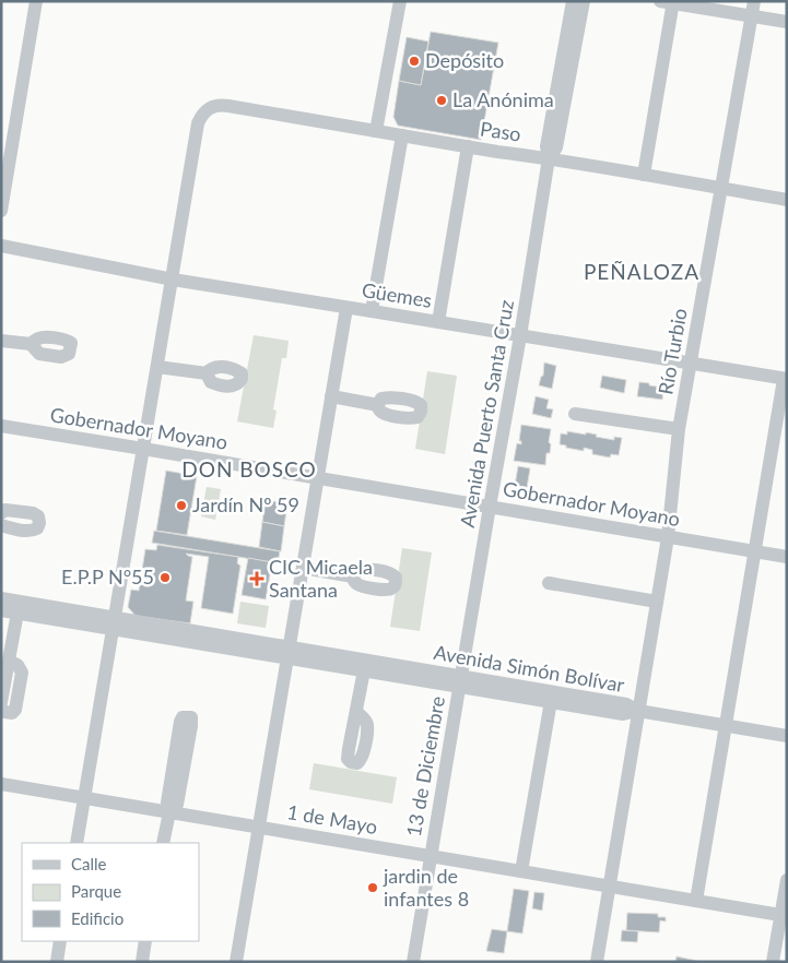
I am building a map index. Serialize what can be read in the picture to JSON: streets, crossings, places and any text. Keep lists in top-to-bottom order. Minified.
{"streets":{"street":["Paso","Güemes","Río Turbio","Avenida Puerto Santa Cruz","Gobernador Moyano","Avenida Simón Bolívar","13 de Diciembre","1 de Mayo"]},"crossings":[["Paso","Güemes"],["Paso","Río Turbio"],["Paso","Avenida Puerto Santa Cruz"],["Güemes","Río Turbio"],["Güemes","Avenida Puerto Santa Cruz"],["Río Turbio","Gobernador Moyano"],["Río Turbio","Avenida Simón Bolívar"],["Río Turbio","1 de Mayo"],["Avenida Puerto Santa Cruz","Gobernador Moyano"],["Avenida Puerto Santa Cruz","Avenida Simón Bolívar"],["Avenida Puerto Santa Cruz","13 de Diciembre"],["Avenida Simón Bolívar","13 de Diciembre"],["13 de Diciembre","1 de Mayo"]],"districts":["PEÑALOZA","DON BOSCO"],"places":{"other":["Depósito","La Anónima","Jardín Nº 59","E.P.P N°55","jardin de infantes 8"],"health":["CIC Micaela Santana"]},"legend":["Calle","Parque","Edificio"]}
